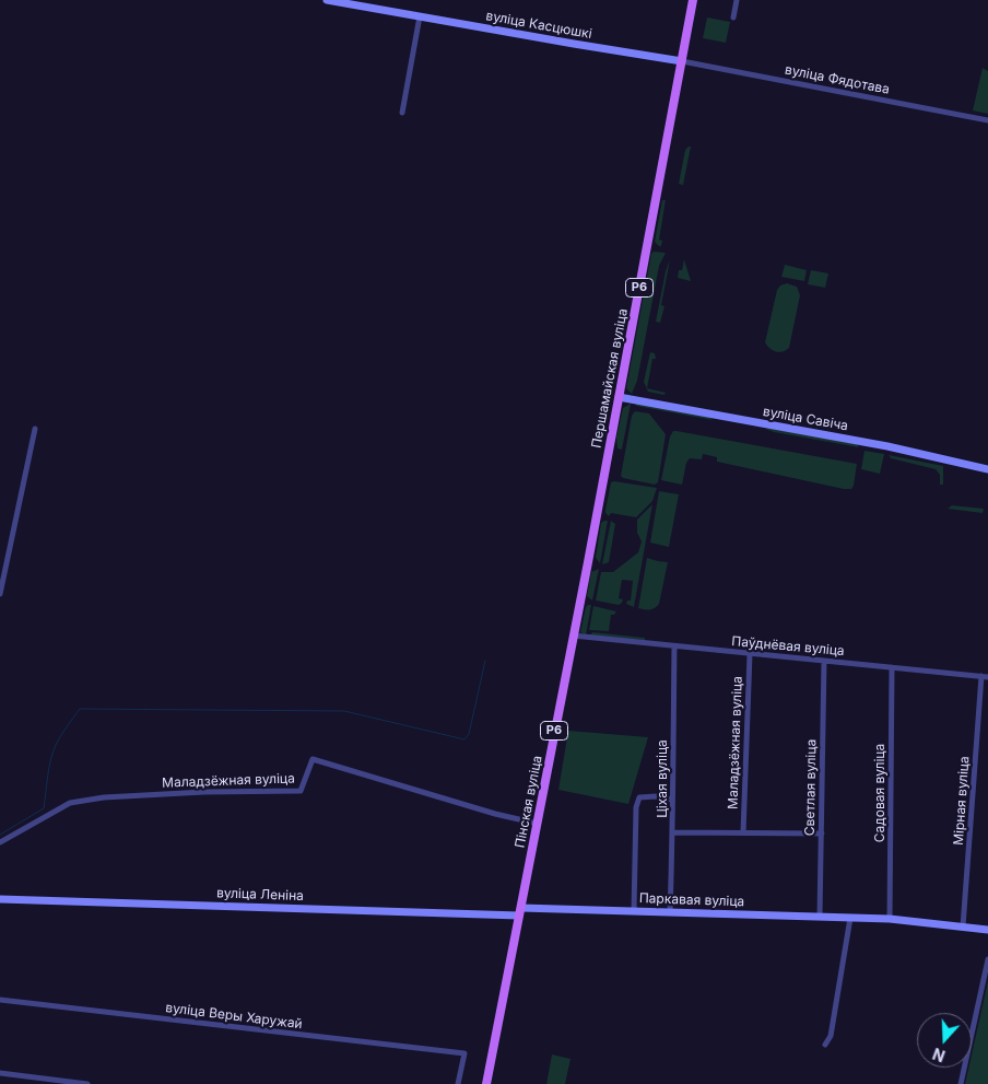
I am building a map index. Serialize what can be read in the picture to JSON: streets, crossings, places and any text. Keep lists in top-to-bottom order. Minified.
{"streets":{"main road":["Р6","Першамайская вуліца","Пінская вуліца"],"street":["вуліца Касцюшкі","вуліца Фядотава","вуліца Савіча","Паўднёвая вуліца","Маладзёжная вуліца","Ціхая вуліца","Светлая вуліца","Садовая вуліца","Мірная вуліца","вуліца Леніна","Паркавая вуліца","вуліца Веры Харужай"]},"crossings":[["вуліца Касцюшкі","вуліца Фядотава"],["вуліца Касцюшкі","Першамайская вуліца"],["вуліца Фядотава","Першамайская вуліца"],["Першамайская вуліца","вуліца Савіча"],["Першамайская вуліца","Паўднёвая вуліца"],["Першамайская вуліца","Пінская вуліца"],["Паўднёвая вуліца","Маладзёжная вуліца"],["Паўднёвая вуліца","Ціхая вуліца"],["Паўднёвая вуліца","Светлая вуліца"],["Паўднёвая вуліца","Садовая вуліца"],["Паўднёвая вуліца","Мірная вуліца"],["Паўднёвая вуліца","Пінская вуліца"],["Маладзёжная вуліца","Пінская вуліца"],["Ціхая вуліца","Паркавая вуліца"],["Светлая вуліца","Паркавая вуліца"],["Садовая вуліца","Паркавая вуліца"],["Мірная вуліца","Паркавая вуліца"],["Пінская вуліца","вуліца Леніна"],["вуліца Леніна","Паркавая вуліца"]],"north":"bottom"}
